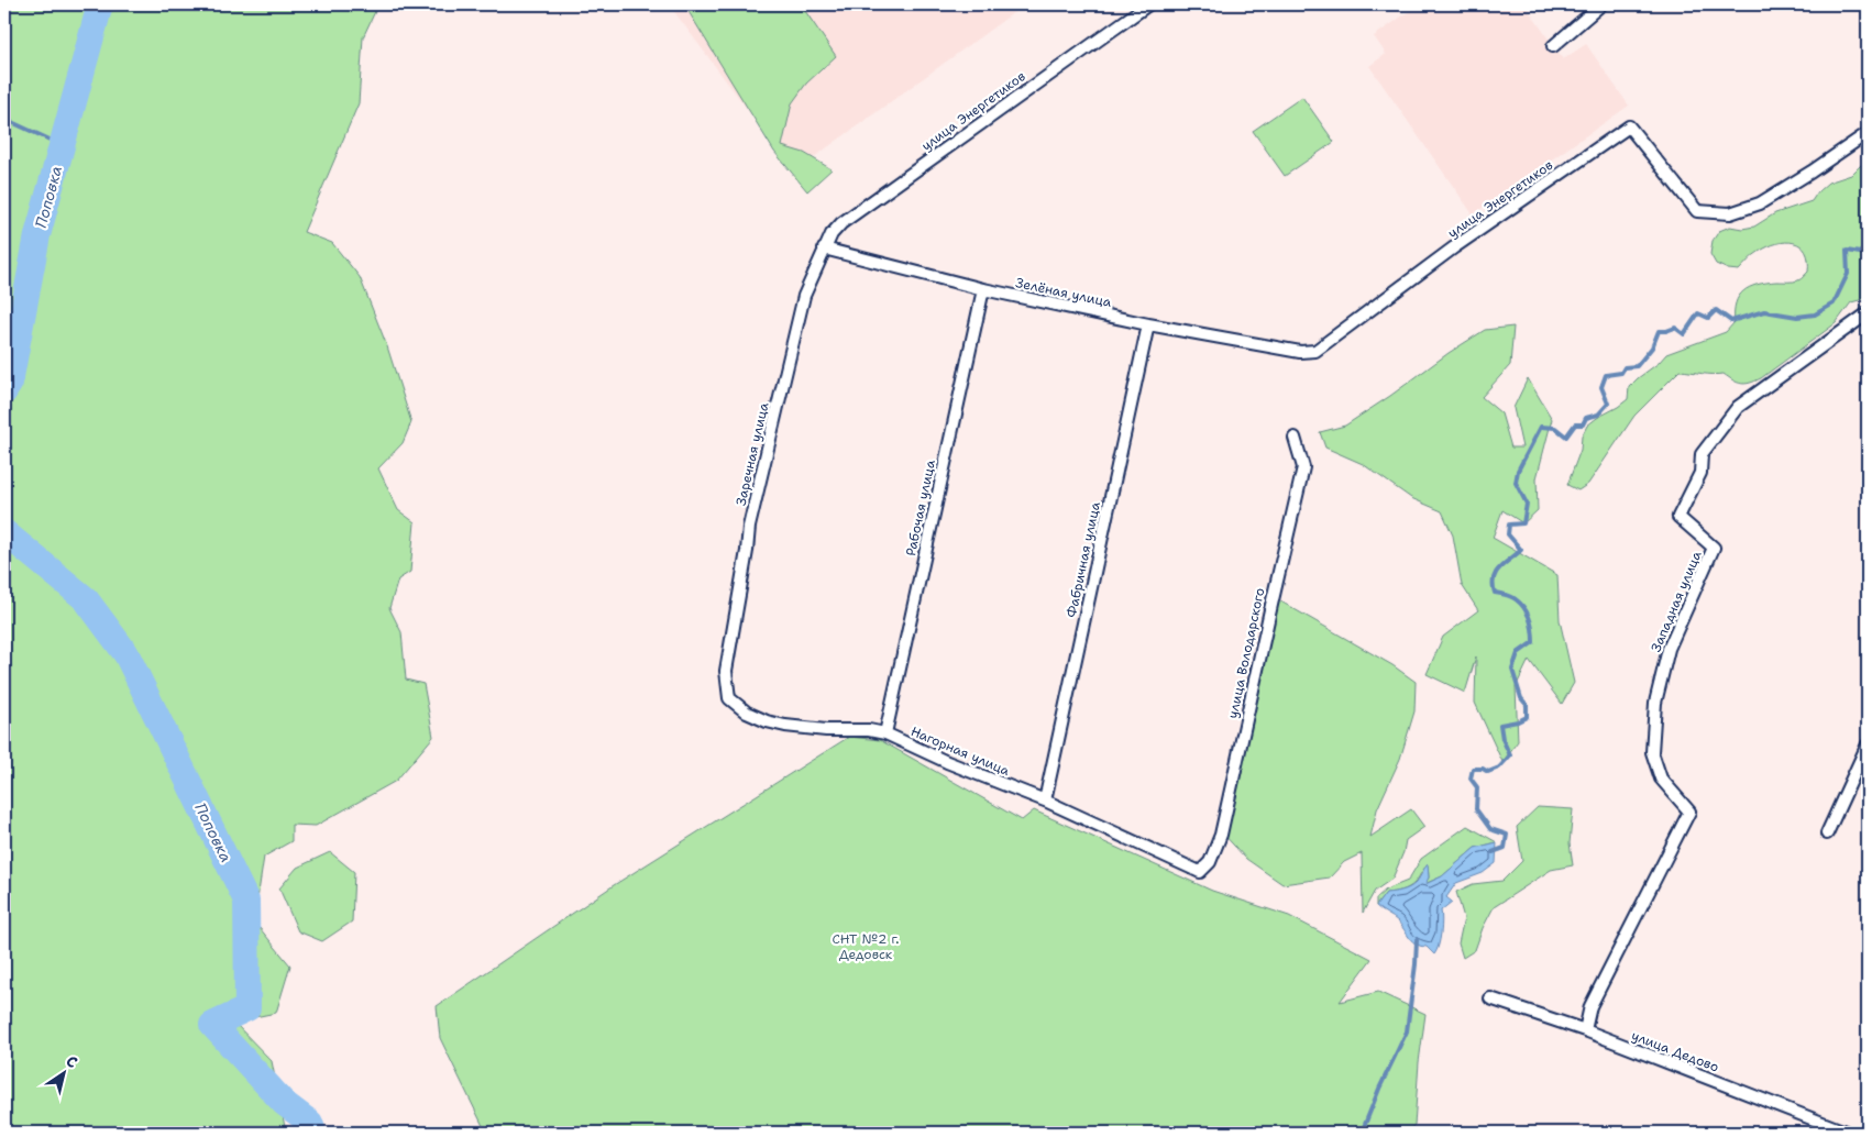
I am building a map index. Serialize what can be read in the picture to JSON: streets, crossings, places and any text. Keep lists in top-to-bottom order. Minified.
{"streets":{"street":["улица Энергетиков","Зелёная улица","Заречная улица","Рабочая улица","Фабричная улица","Западная улица","улица Володарского","Нагорная улица","улица Дедово"]},"crossings":[["улица Энергетиков","Зелёная улица"],["улица Энергетиков","Заречная улица"],["Зелёная улица","Заречная улица"],["Зелёная улица","Рабочая улица"],["Зелёная улица","Фабричная улица"],["Заречная улица","Нагорная улица"],["Рабочая улица","Нагорная улица"],["Фабричная улица","Нагорная улица"],["Западная улица","улица Дедово"],["улица Володарского","Нагорная улица"]],"water":["Поповка"],"parks":["СНТ №2 г. Дедовск"],"north":"top right"}
